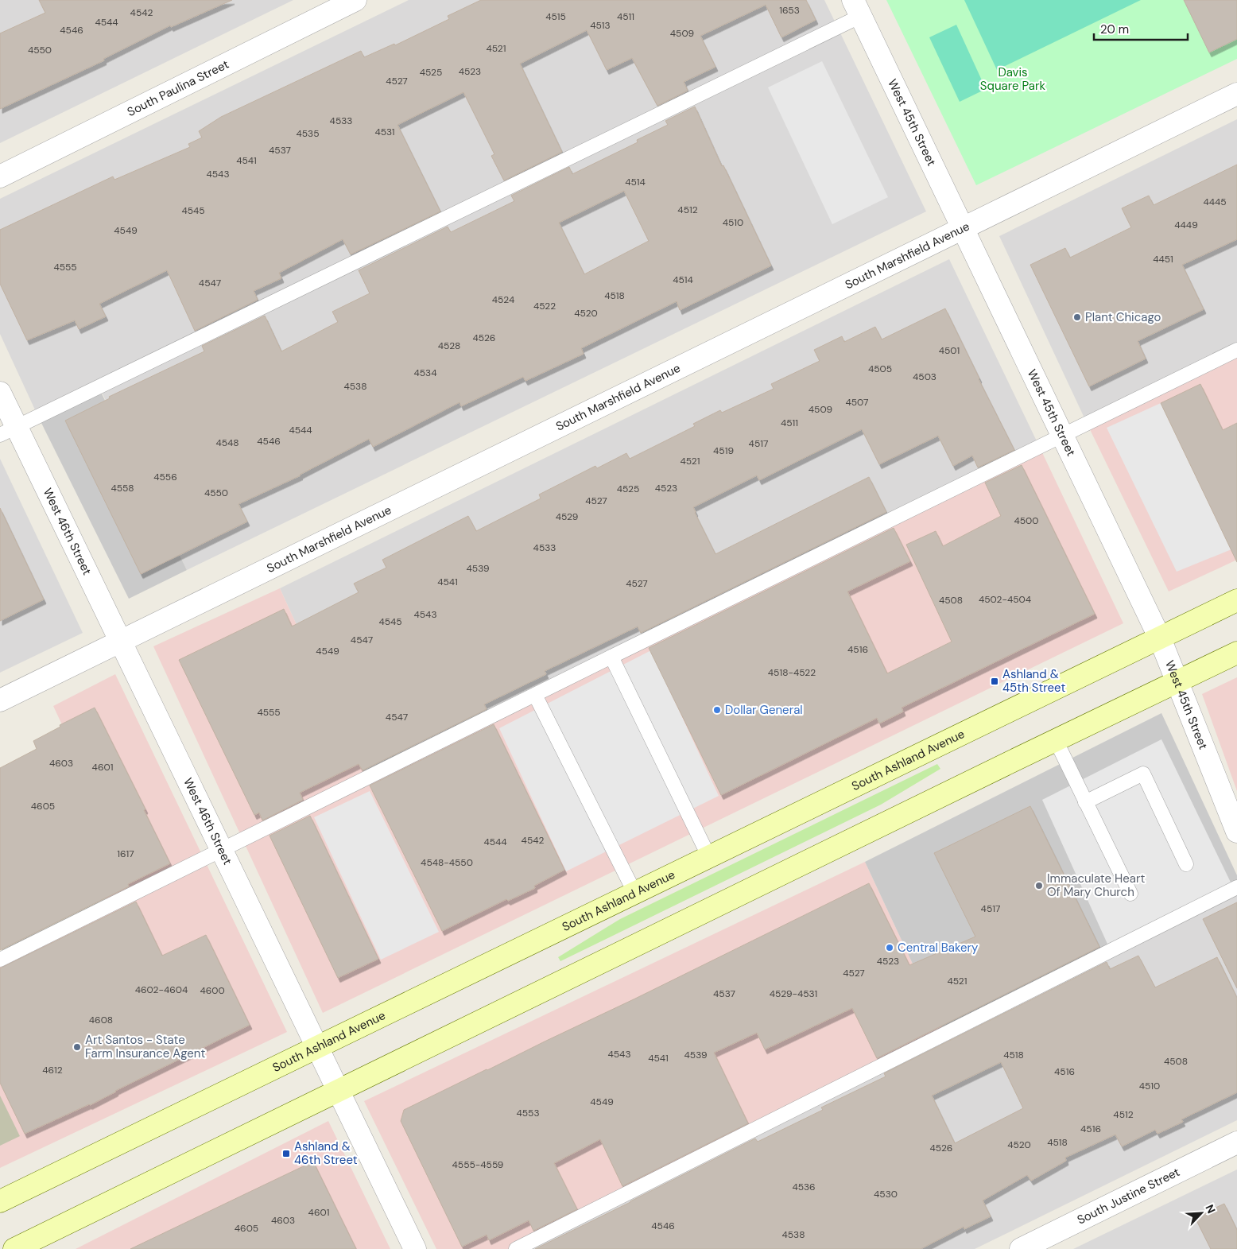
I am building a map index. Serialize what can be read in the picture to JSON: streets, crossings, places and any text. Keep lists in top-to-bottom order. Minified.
{"streets":{"main road":["South Ashland Avenue"],"street":["South Paulina Street","West 45th Street","South Marshfield Avenue","West 46th Street","South Justine Street"]},"crossings":[["West 45th Street","South Marshfield Avenue"],["West 45th Street","South Ashland Avenue"],["South Marshfield Avenue","West 46th Street"],["West 46th Street","South Ashland Avenue"]],"parks":["Davis Square Park"],"places":{"other":["Plant Chicago","Dollar General","Immaculate Heart Of Mary Church","Central Bakery","Art Santos - State Farm Insurance Agent"],"transit":["Ashland & 45th Street","Ashland & 46th Street"]},"house_numbers":["1653","4542","4515","4511","4544","4513","4546","4509","4521","4550","4523","4525","4527","4533","4531","4535","4537","4541","4543","4514","4445","4512","4545","4510","4449","4549","4451","4555","4514","4547","4518","4524","4522","4520","4526","4528","4501","4505","4534","4503","4538","4507","4509","4511","4544","4546","4548","4517","4519","4521","4556","4558","4523","4525","4550","4527","4529","4500","4533","4539","4541","4527","4502-4504","4508","4543","4545","4547","4516","4549","4518-4522","4555","4547","4603","4601","4605","4542","4544","1617","4548-4550","4517","4523","4527","4521","4602-4604","4600","4537","4529-4531","4608","4543","4539","4518","4541","4508","4612","4516","4510","4549","4553","4512","4516","4518","4520","4526","4555-4559","4536","4530","4601","4603","4546","4605","4538"],"scale_bar":"20 m","north":"top right"}
